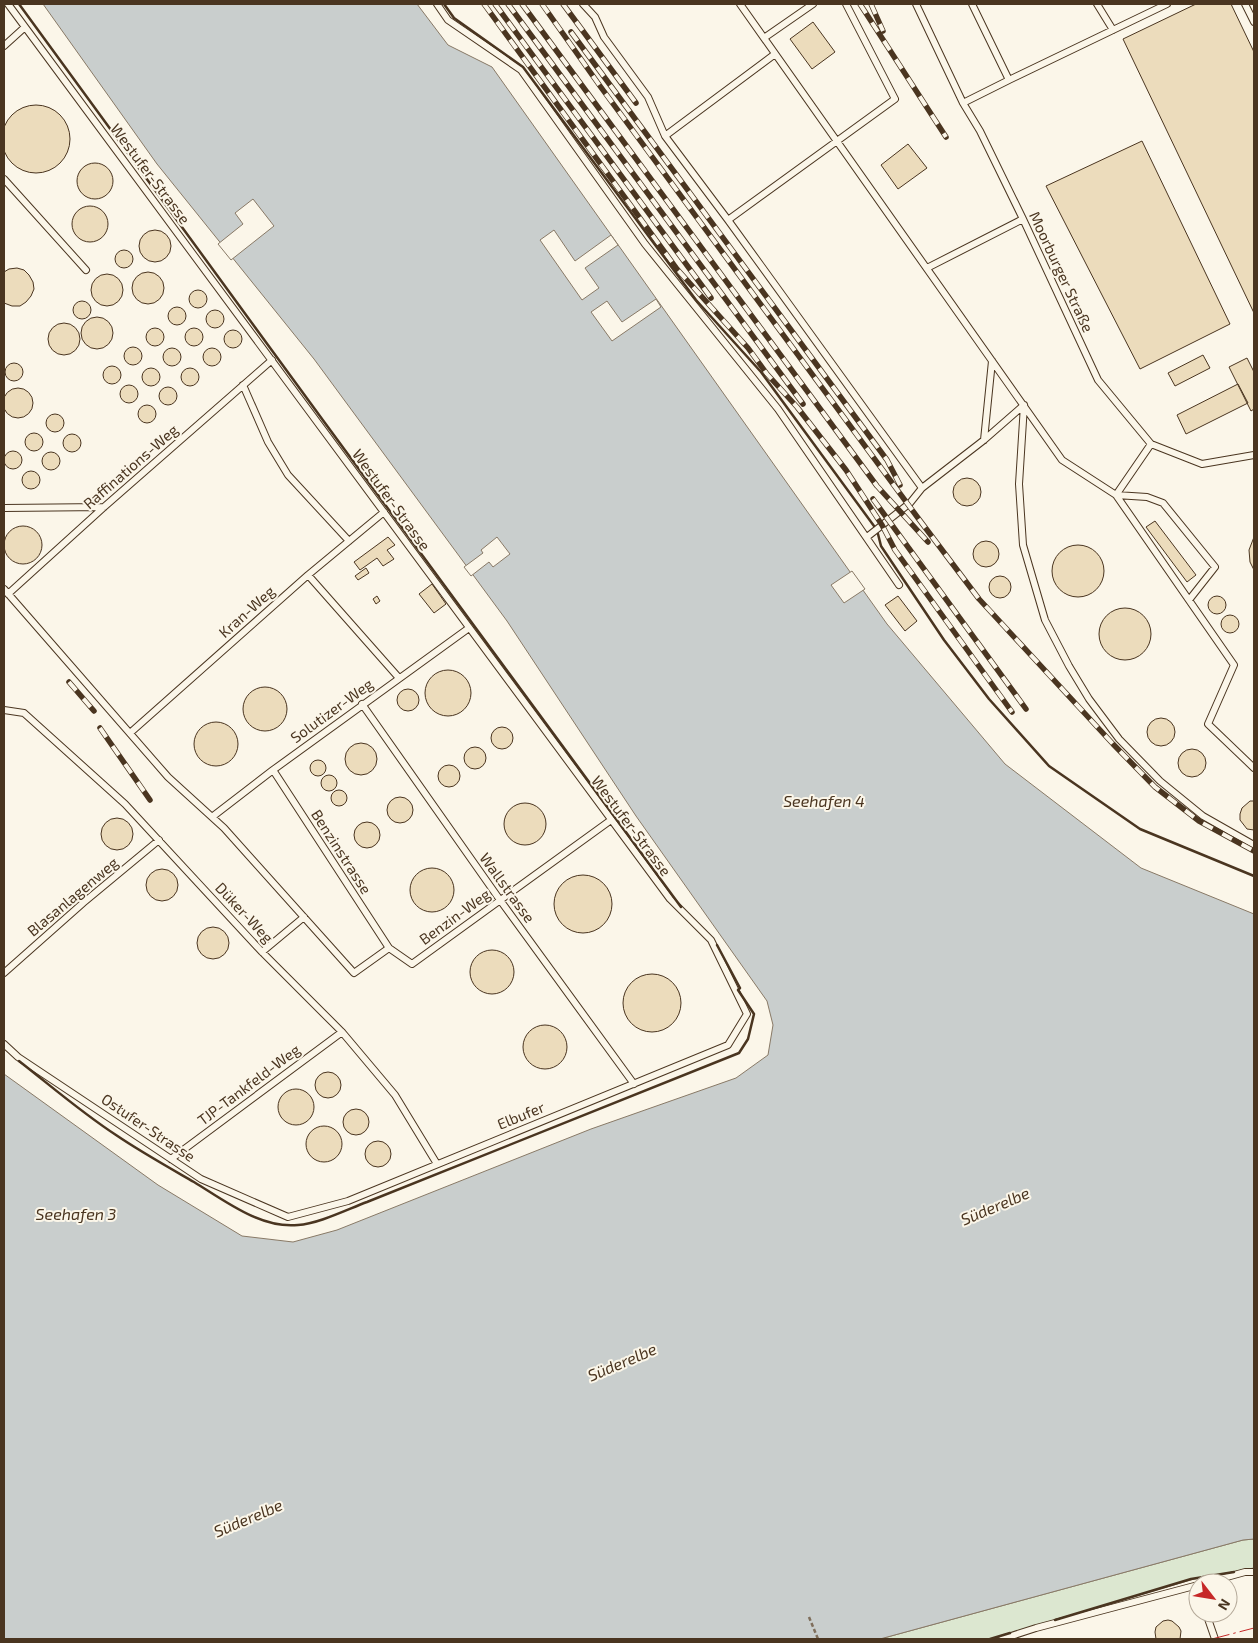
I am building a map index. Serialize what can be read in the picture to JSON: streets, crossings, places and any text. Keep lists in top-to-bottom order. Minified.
{"streets":{"lane":["Westufer-Strasse","Moorburger Straße","Raffinations-Weg","Kran-Weg","Solutizer-Weg","Benzinstrasse","Wallstrasse","Blasanlagenweg","Düker-Weg","Benzin-Weg","TJP-Tankfeld-Weg","Elbufer","Ostufer-Strasse"]},"crossings":[["Westufer-Strasse","Raffinations-Weg"],["Westufer-Strasse","Kran-Weg"],["Westufer-Strasse","Solutizer-Weg"],["Westufer-Strasse","Benzin-Weg"],["Westufer-Strasse","Elbufer"],["Solutizer-Weg","Benzinstrasse"],["Solutizer-Weg","Wallstrasse"],["Benzinstrasse","Benzin-Weg"],["Wallstrasse","Benzin-Weg"],["Wallstrasse","Elbufer"],["Blasanlagenweg","Düker-Weg"],["Düker-Weg","TJP-Tankfeld-Weg"],["Düker-Weg","Elbufer"],["TJP-Tankfeld-Weg","Ostufer-Strasse"],["Elbufer","Ostufer-Strasse"]],"water":["Seehafen 4","Süderelbe","Seehafen 3"],"north":"bottom right"}
